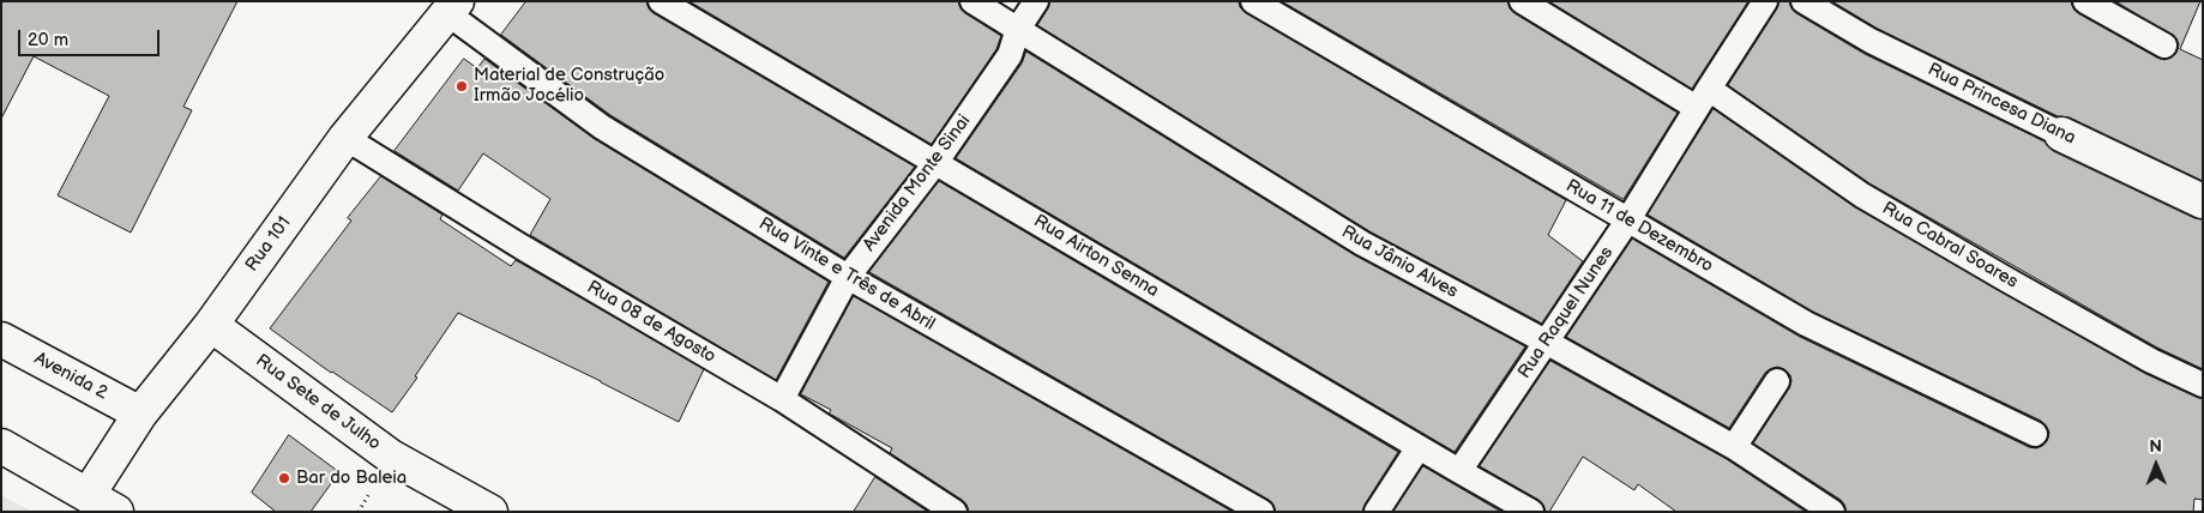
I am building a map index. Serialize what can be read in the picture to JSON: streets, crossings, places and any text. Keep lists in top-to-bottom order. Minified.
{"streets":{"street":["Rua Princesa Diana","Rua 101","Avenida 2","Rua Sete de Julho"],"lane":["Avenida Monte Sinai","Rua 11 de Dezembro","Rua Cabral Soares","Rua Airton Senna","Rua Jânio Alves","Rua Vinte e Três de Abril","Rua Raquel Nunes","Rua 08 de Agosto"]},"crossings":[["Avenida Monte Sinai","Rua Airton Senna"],["Avenida Monte Sinai","Rua Jânio Alves"],["Avenida Monte Sinai","Rua Vinte e Três de Abril"],["Avenida Monte Sinai","Rua 08 de Agosto"],["Rua 11 de Dezembro","Rua Raquel Nunes"],["Rua 101","Rua Vinte e Três de Abril"],["Rua 101","Rua 08 de Agosto"],["Rua 101","Avenida 2"],["Rua 101","Rua Sete de Julho"],["Rua Cabral Soares","Rua Raquel Nunes"],["Rua Airton Senna","Rua Raquel Nunes"],["Rua Jânio Alves","Rua Raquel Nunes"]],"places":["Material de Construção Irmão Jocélio","Bar do Baleia"],"scale_bar":"20 m","north":"top"}
